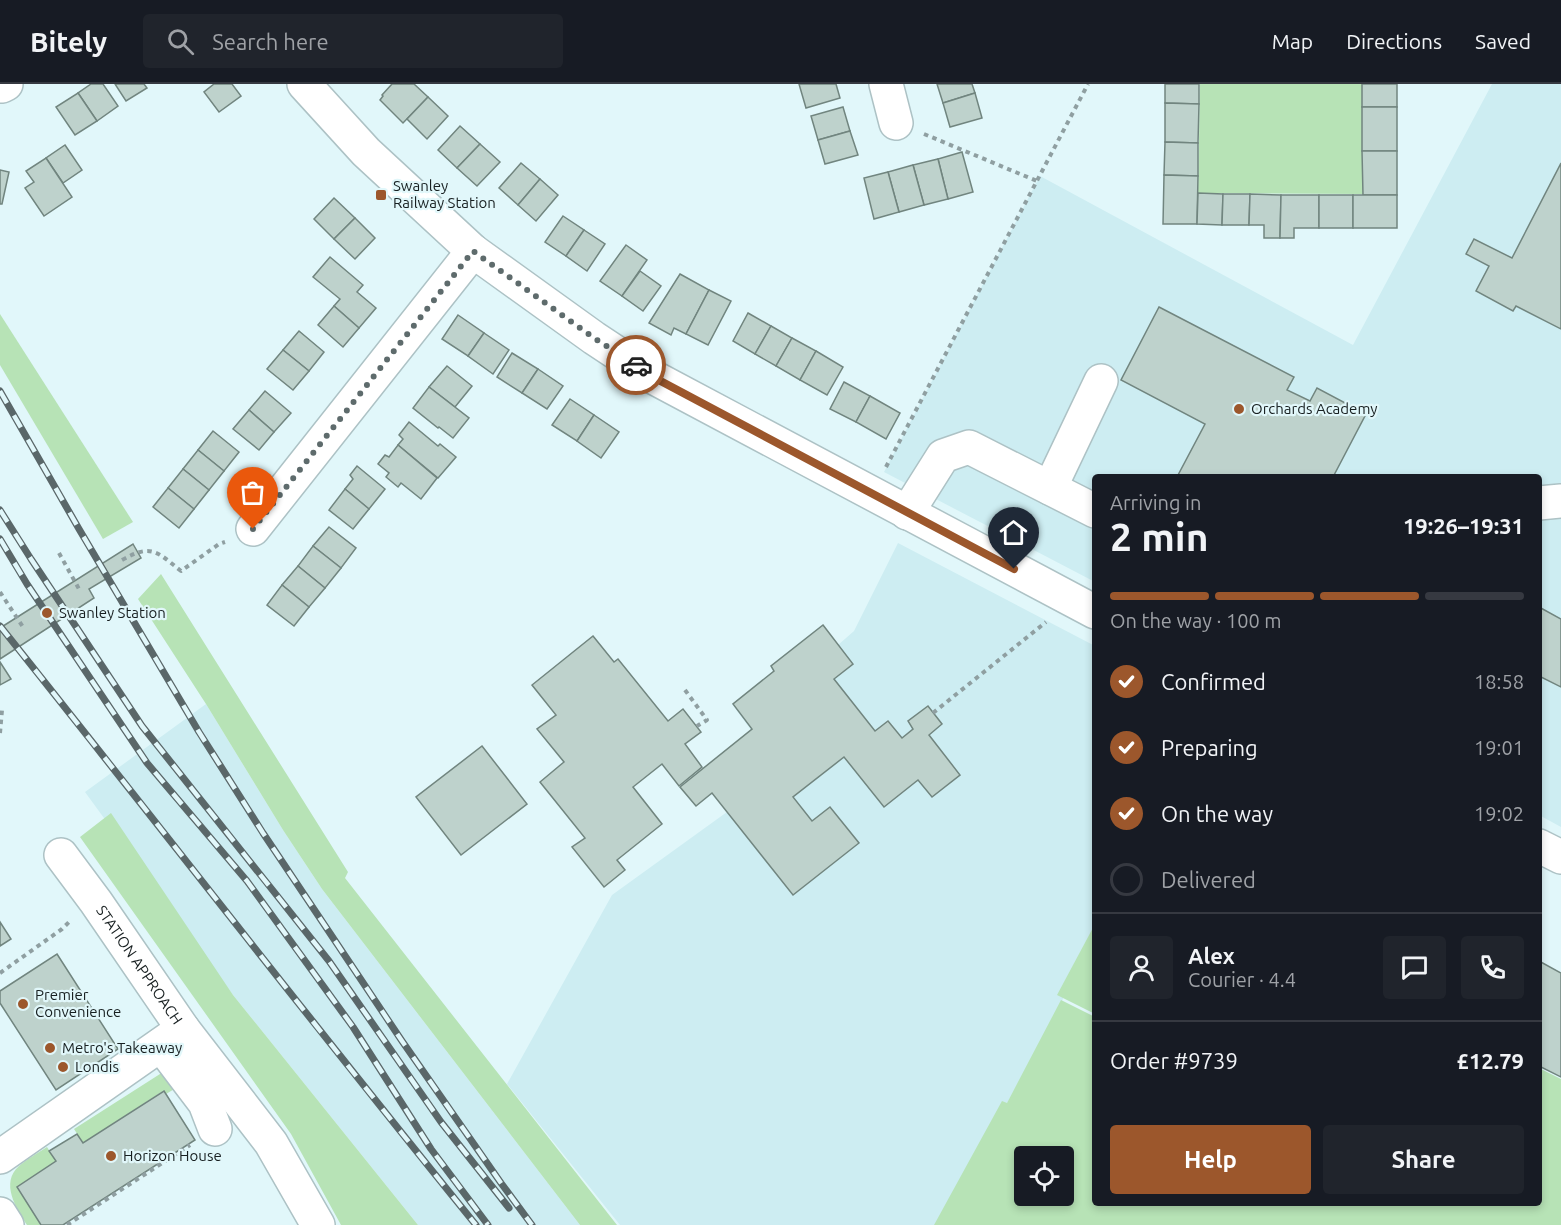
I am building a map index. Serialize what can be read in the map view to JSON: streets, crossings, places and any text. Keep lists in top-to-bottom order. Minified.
{"streets":{"street":["STATION APPROACH"]},"places":{"transit":["Swanley Railway Station"],"other":["Orchards Academy","Swanley Station","Premier Convenience","Metro's Takeaway","Londis","Horizon House"]},"page":{"header":"Bitely","search":"Search here","nav":["Map","Directions","Saved"],"heading":["2 min","Arriving in","19:26–19:31"],"panel":["Alex","Courier · 4.4","Order #9739","£12.79"],"bar":"On the way · 100 m","list":[["Confirmed","18:58"],["Preparing","19:01"],["On the way","19:02"],"Delivered"],"buttons":["Help","Share"]}}
